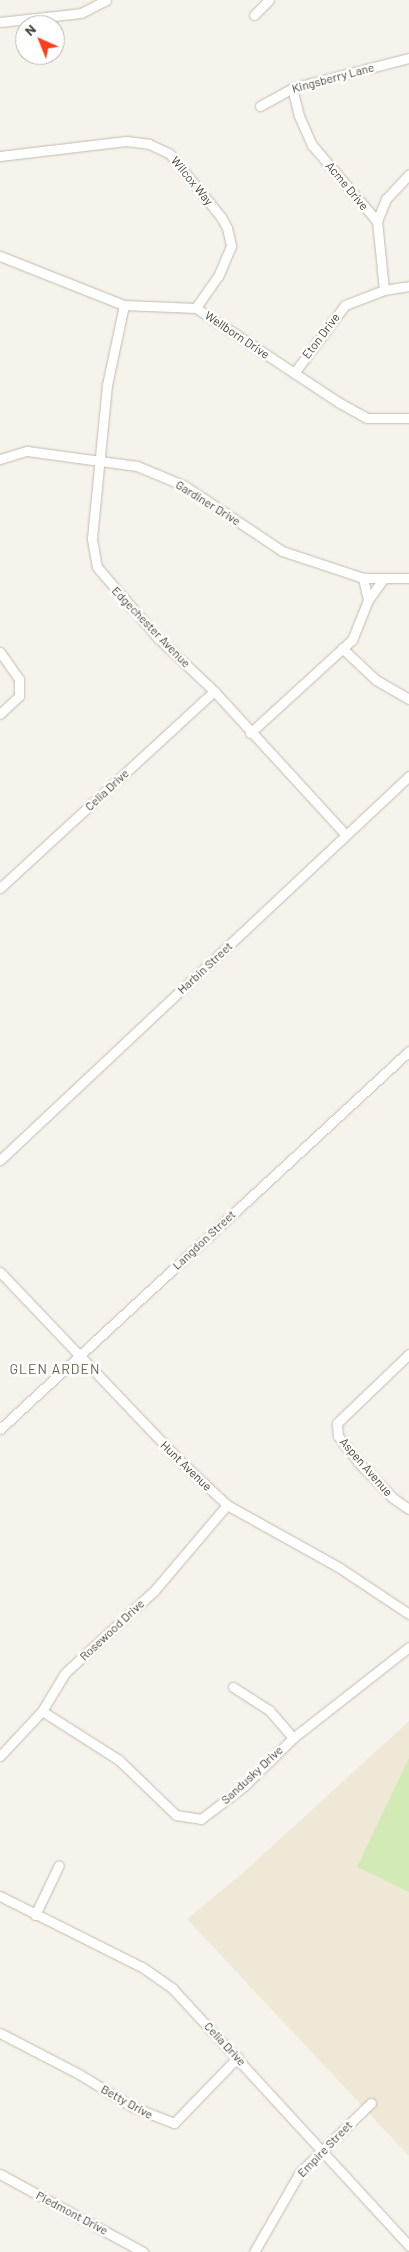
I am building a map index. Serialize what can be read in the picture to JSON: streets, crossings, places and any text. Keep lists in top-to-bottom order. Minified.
{"streets":{"street":["Kingsberry Lane","Wilcox Way","Acme Drive","Wellborn Drive","Eton Drive","Gardiner Drive","Edgechester Avenue","Celia Drive","Harbin Street","Langdon Street","Hunt Avenue","Aspen Avenue","Rosewood Drive","Sandusky Drive","Betty Drive","Empire Street","Piedmont Drive"]},"crossings":[["Kingsberry Lane","Acme Drive"],["Wilcox Way","Wellborn Drive"],["Acme Drive","Eton Drive"],["Wellborn Drive","Eton Drive"],["Wellborn Drive","Edgechester Avenue"],["Gardiner Drive","Edgechester Avenue"],["Edgechester Avenue","Celia Drive"],["Edgechester Avenue","Harbin Street"],["Celia Drive","Betty Drive"],["Celia Drive","Empire Street"],["Langdon Street","Hunt Avenue"],["Hunt Avenue","Rosewood Drive"],["Rosewood Drive","Sandusky Drive"]],"districts":["GLEN ARDEN"],"north":"top left"}
